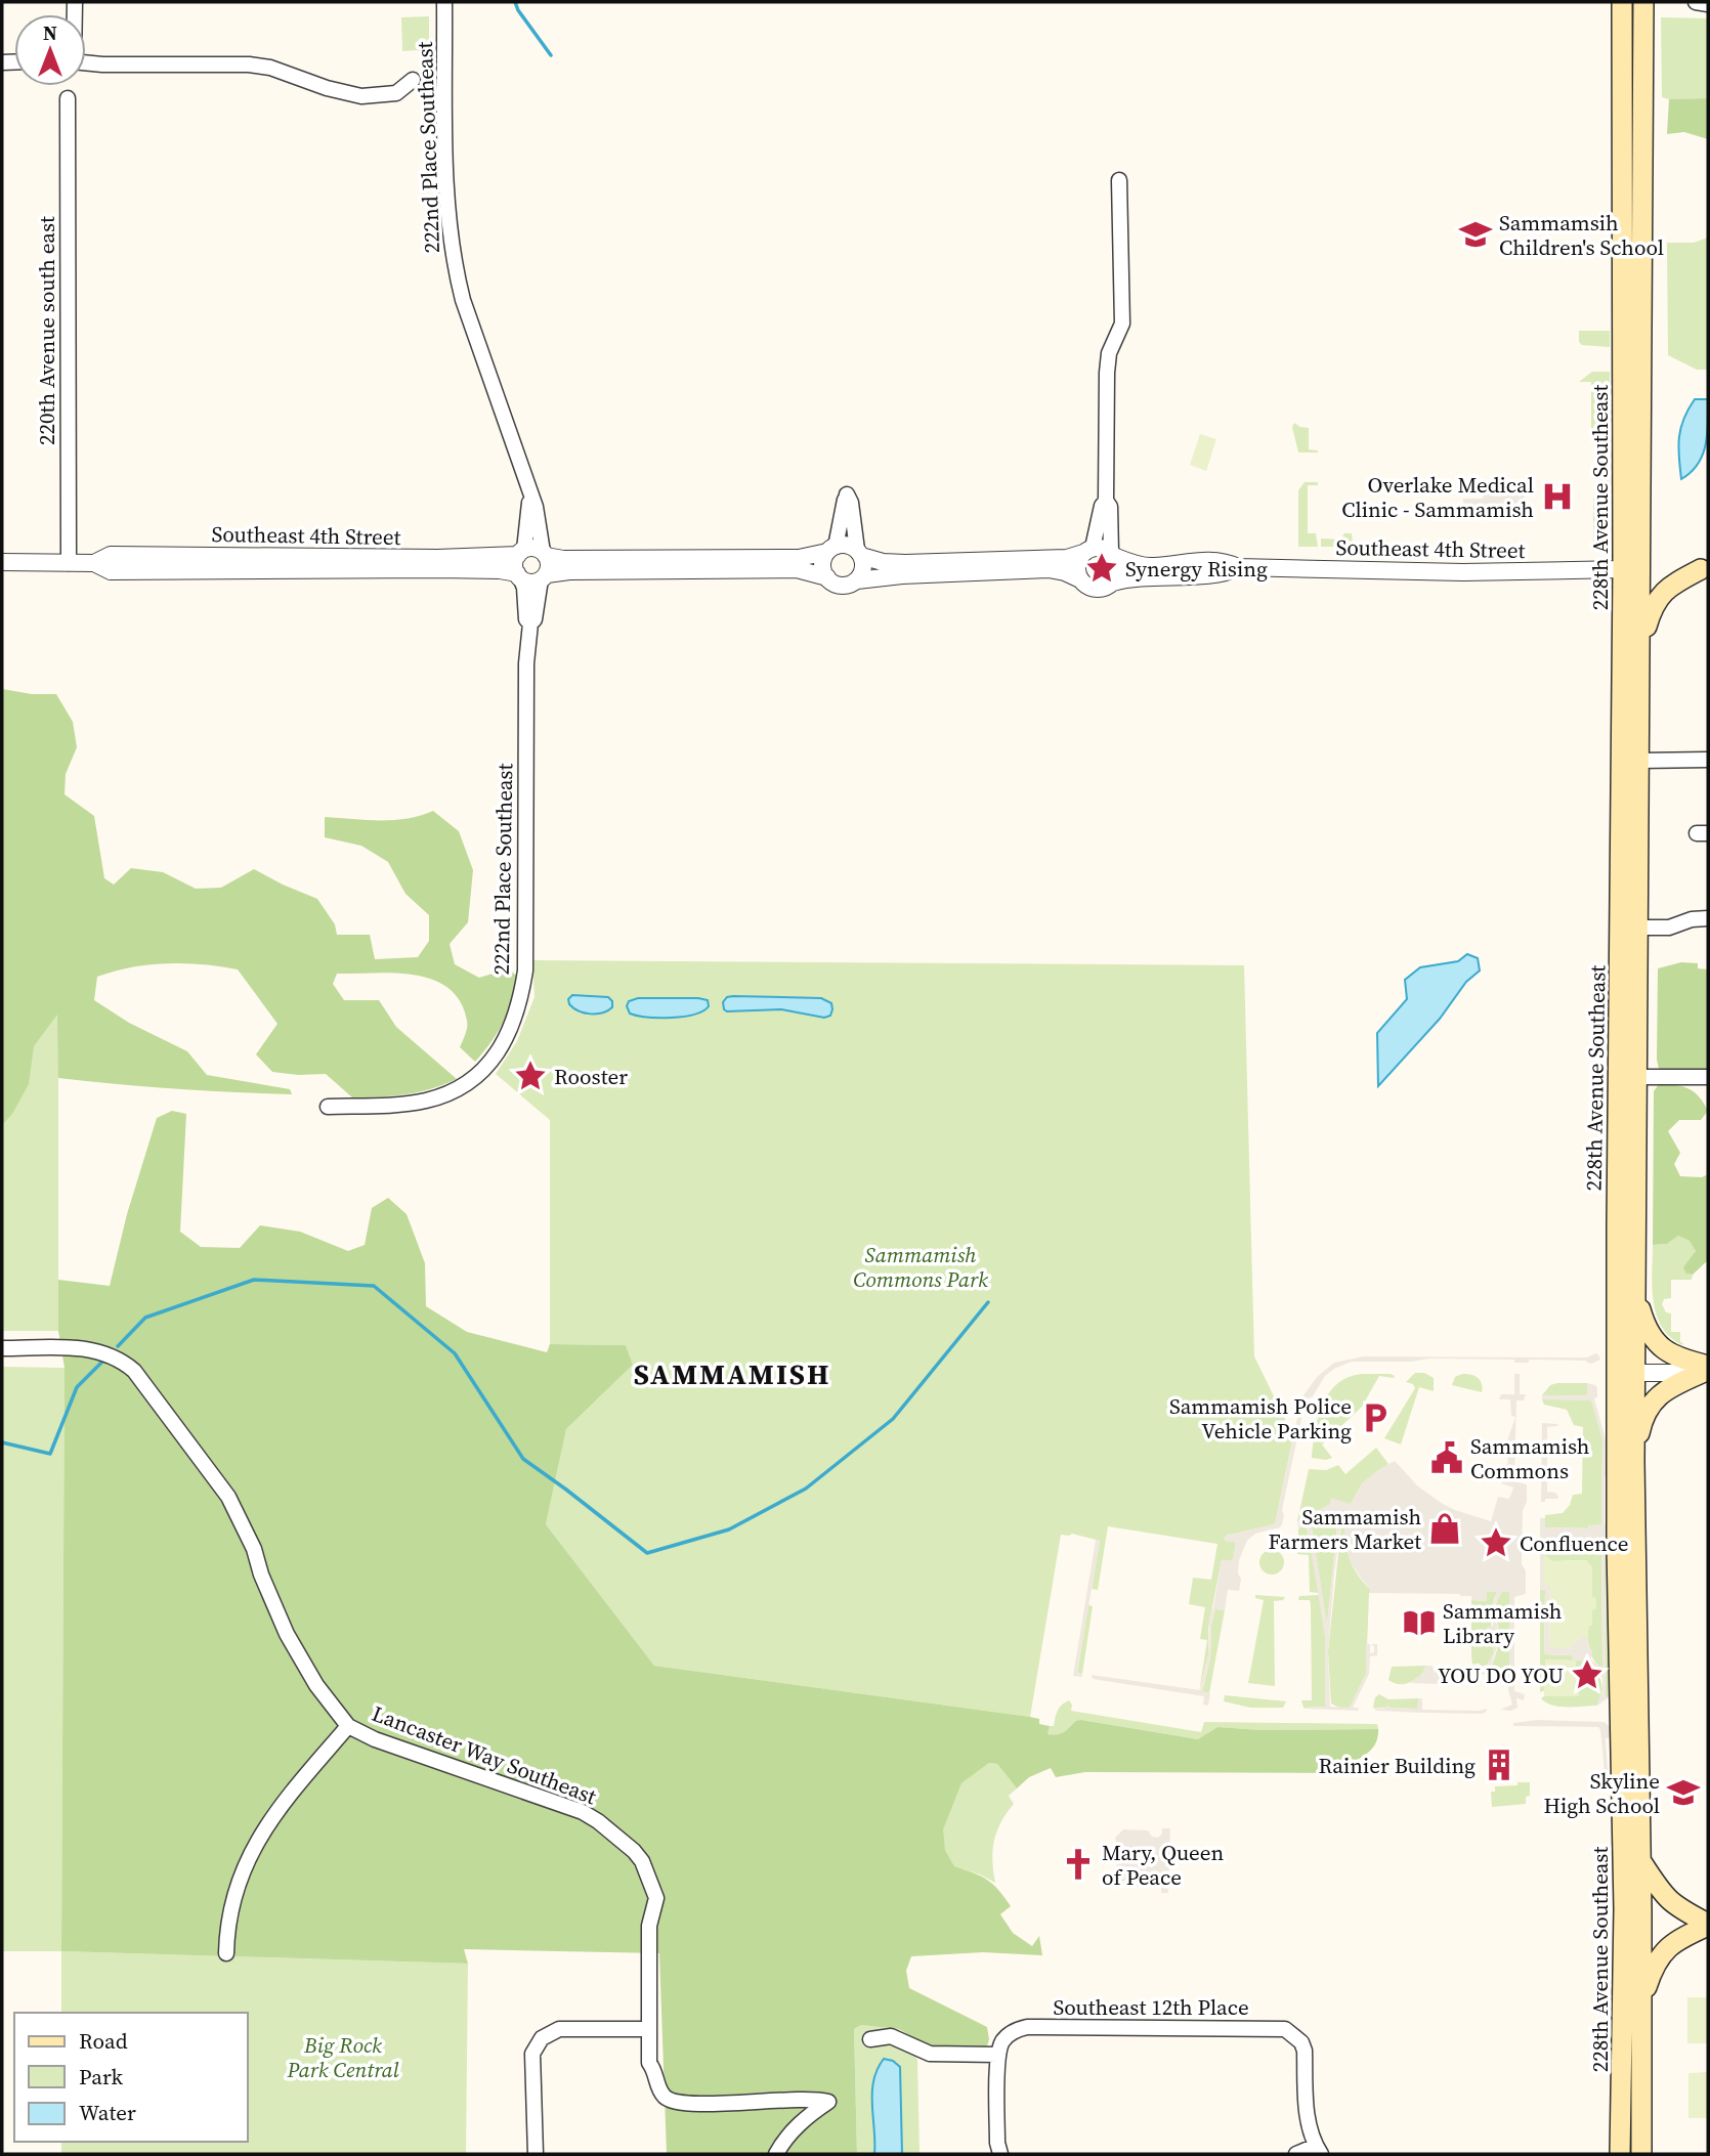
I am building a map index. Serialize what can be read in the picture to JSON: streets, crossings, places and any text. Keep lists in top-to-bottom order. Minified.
{"streets":{"main road":["228th Avenue Southeast"],"street":["222nd Place Southeast","220th Avenue south east","Southeast 4th Street","Lancaster Way Southeast","Southeast 12th Place"]},"crossings":[["222nd Place Southeast","Southeast 4th Street"],["220th Avenue south east","Southeast 4th Street"],["228th Avenue Southeast","Southeast 4th Street"]],"districts":["SAMMAMISH"],"parks":["Sammamish Commons Park","Big Rock Park Central"],"places":{"school or university":["Sammamsih Children's School","Skyline High School"],"hospital":["Overlake Medical Clinic - Sammamish"],"place":["Synergy Rising","Rooster","Confluence","YOU DO YOU"],"parking":["Sammamish Police Vehicle Parking"],"public building":["Sammamish Commons"],"shop":["Sammamish Farmers Market"],"library":["Sammamish Library"],"building":["Rainier Building"],"church":["Mary, Queen of Peace"]},"legend":["Road","Park","Water"],"north":"top"}
